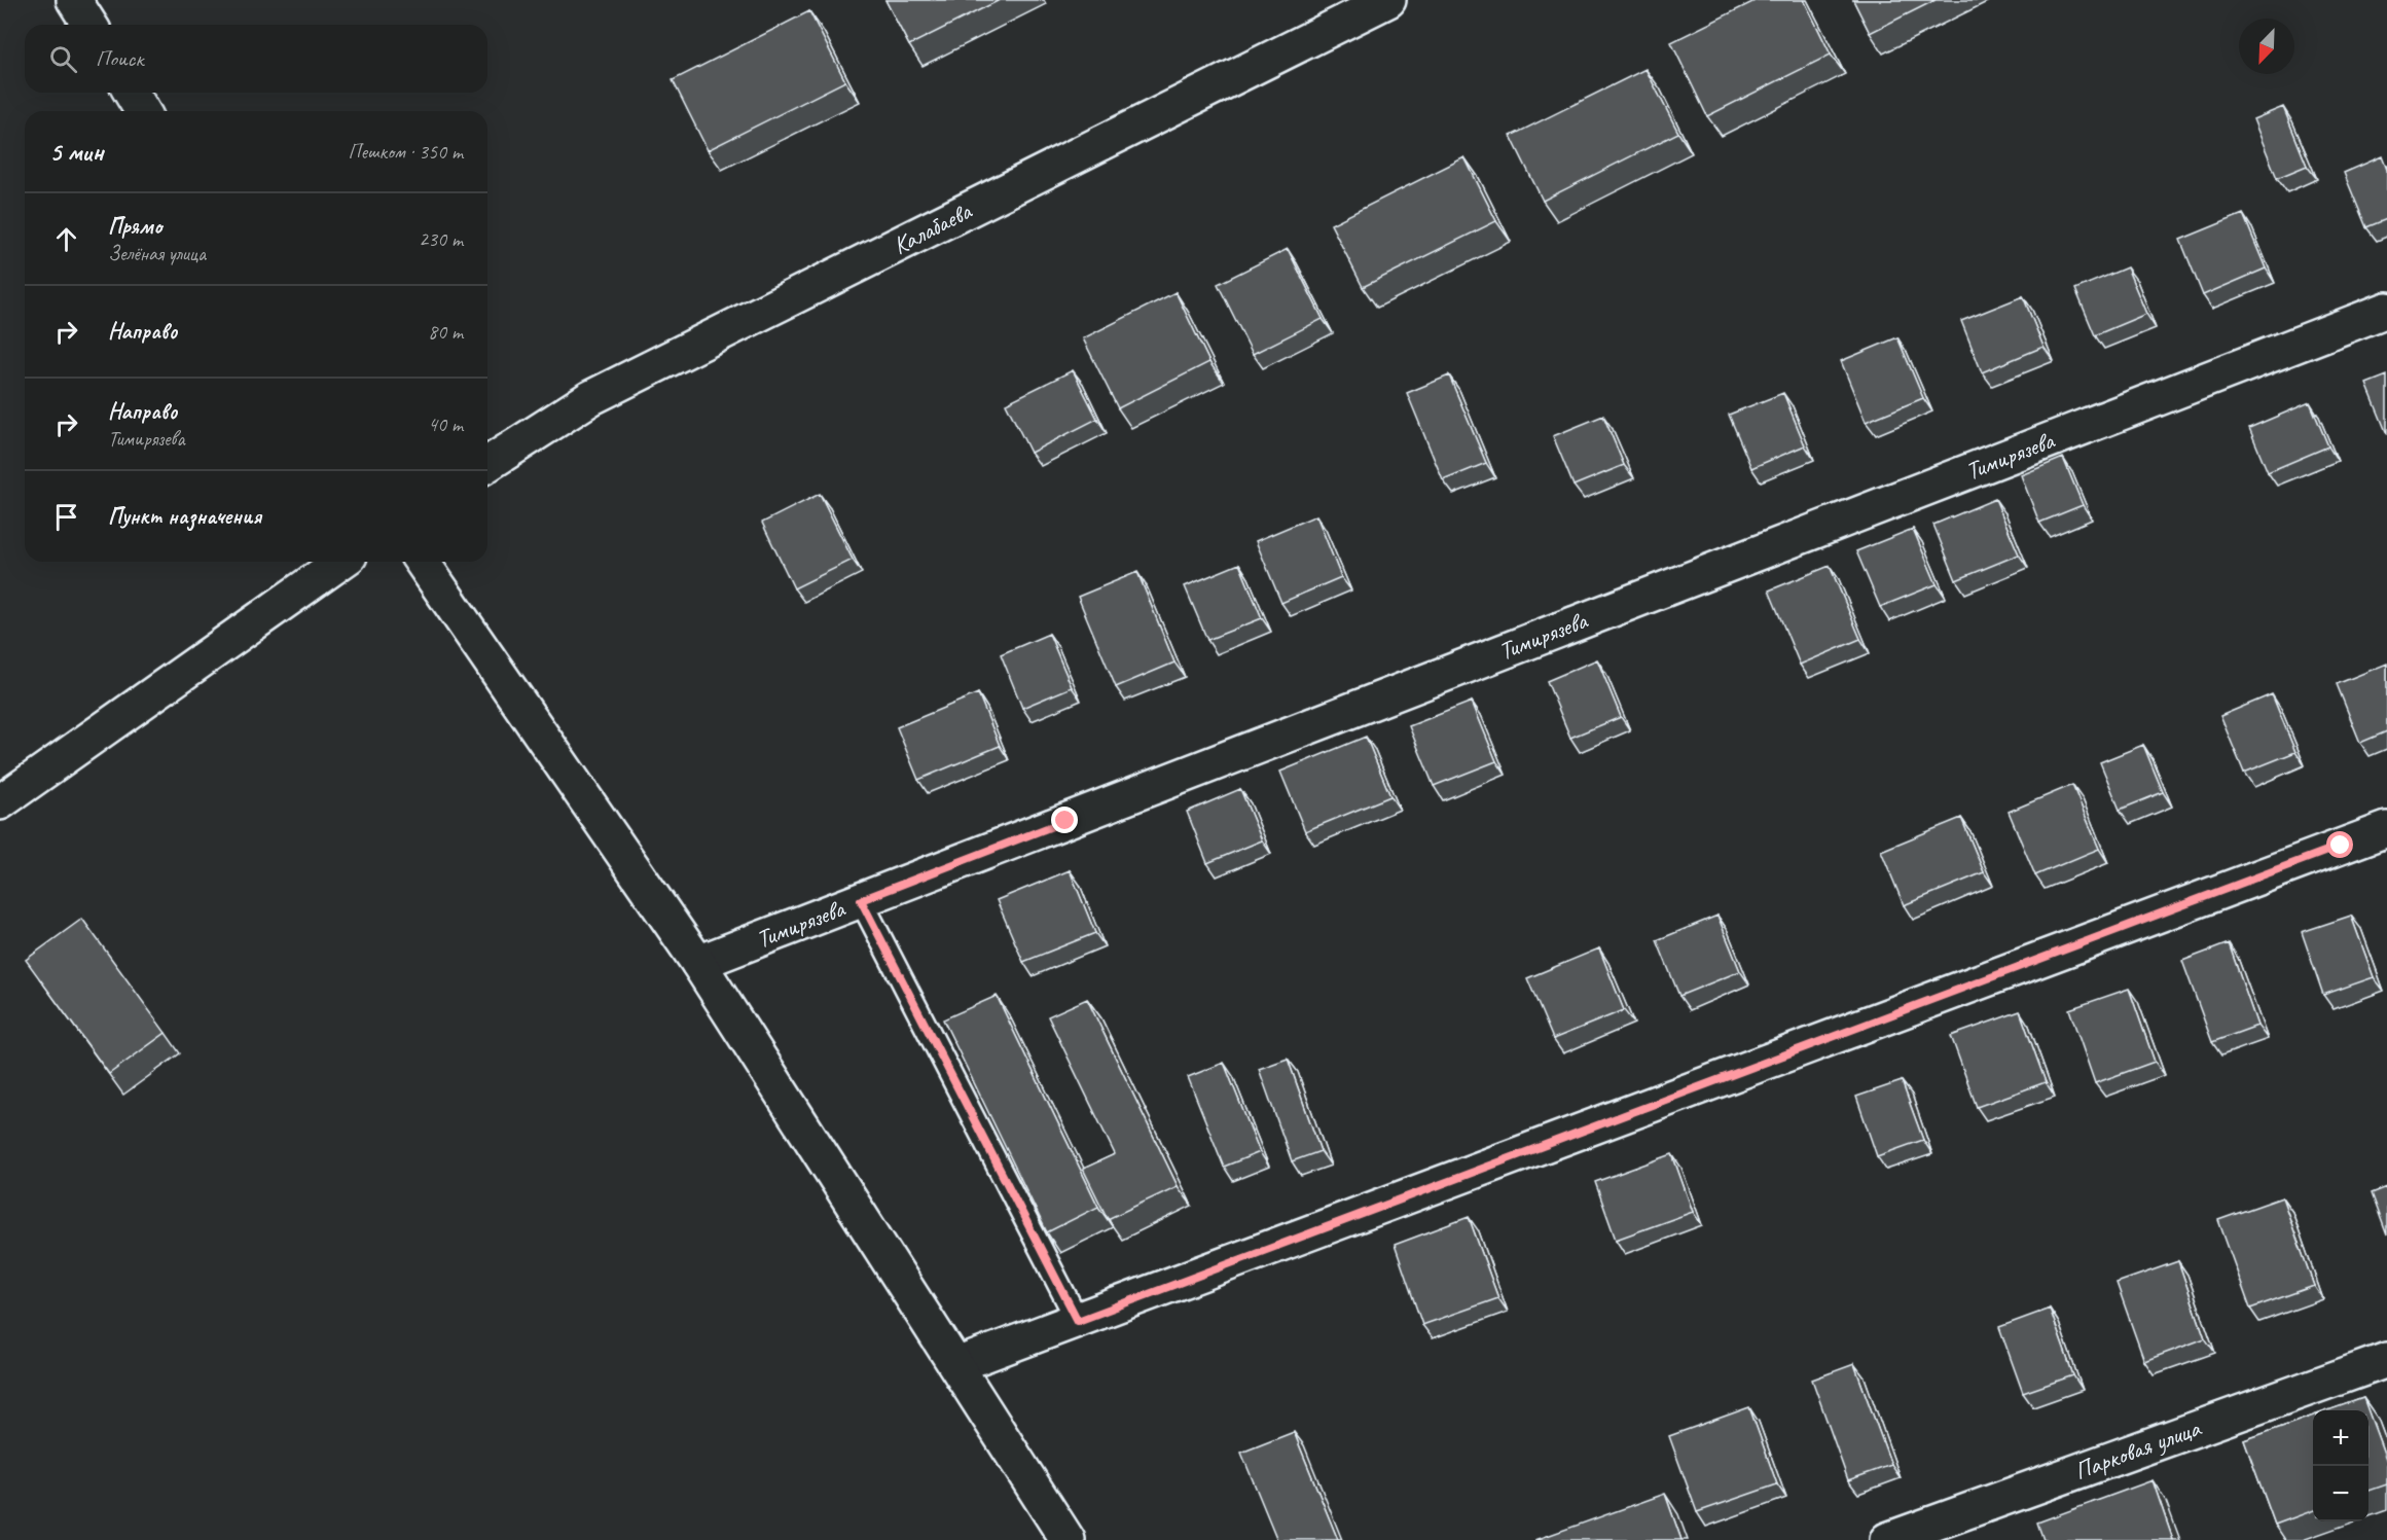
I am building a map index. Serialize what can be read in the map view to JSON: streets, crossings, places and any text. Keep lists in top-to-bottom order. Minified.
{"streets":{"main road":["Калабаева","Тимирязева","Парковая улица"]},"north":"bottom left","page":{"search":"Поиск","heading":["5 мин","Пешком · 350 m"],"list":[["Прямо","Зелёная улица","230 m"],["Направо","80 m"],["Направо","Тимирязева","40 m"],"Пункт назначения"],"map_buttons":["+","−"]}}
